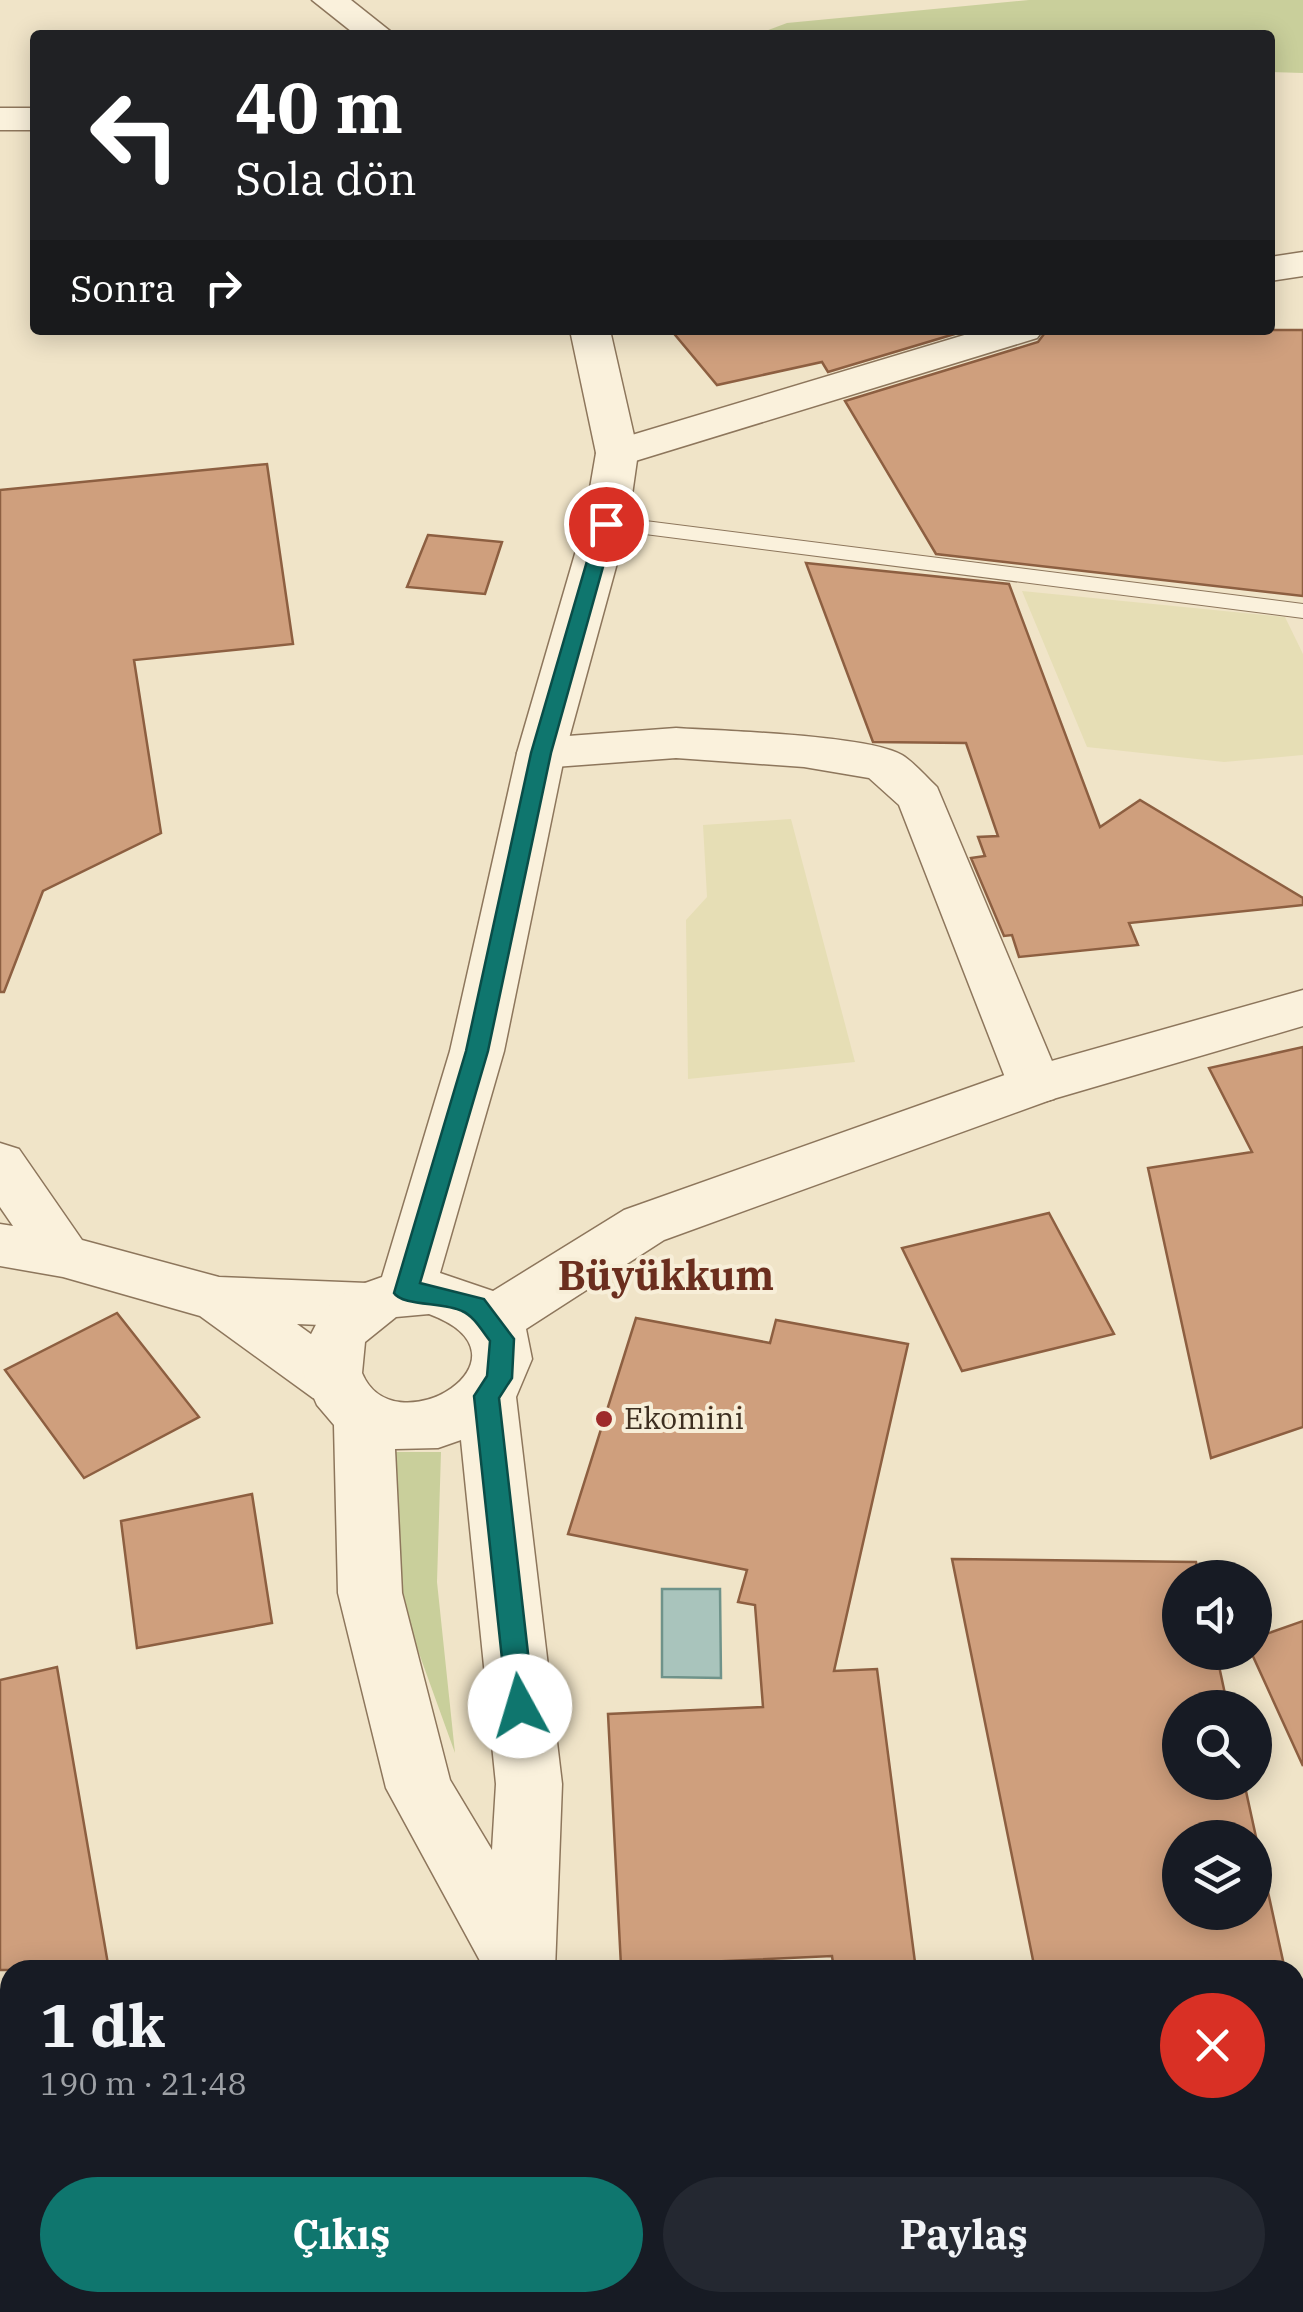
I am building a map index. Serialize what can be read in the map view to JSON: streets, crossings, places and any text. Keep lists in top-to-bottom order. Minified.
{"districts":["Büyükkum"],"places":["Ekomini"],"page":{"turn":["40 m","Sola dön"],"then":"Sonra","heading":["1 dk","190 m · 21:48"],"buttons":["Çıkış","Paylaş"]}}
